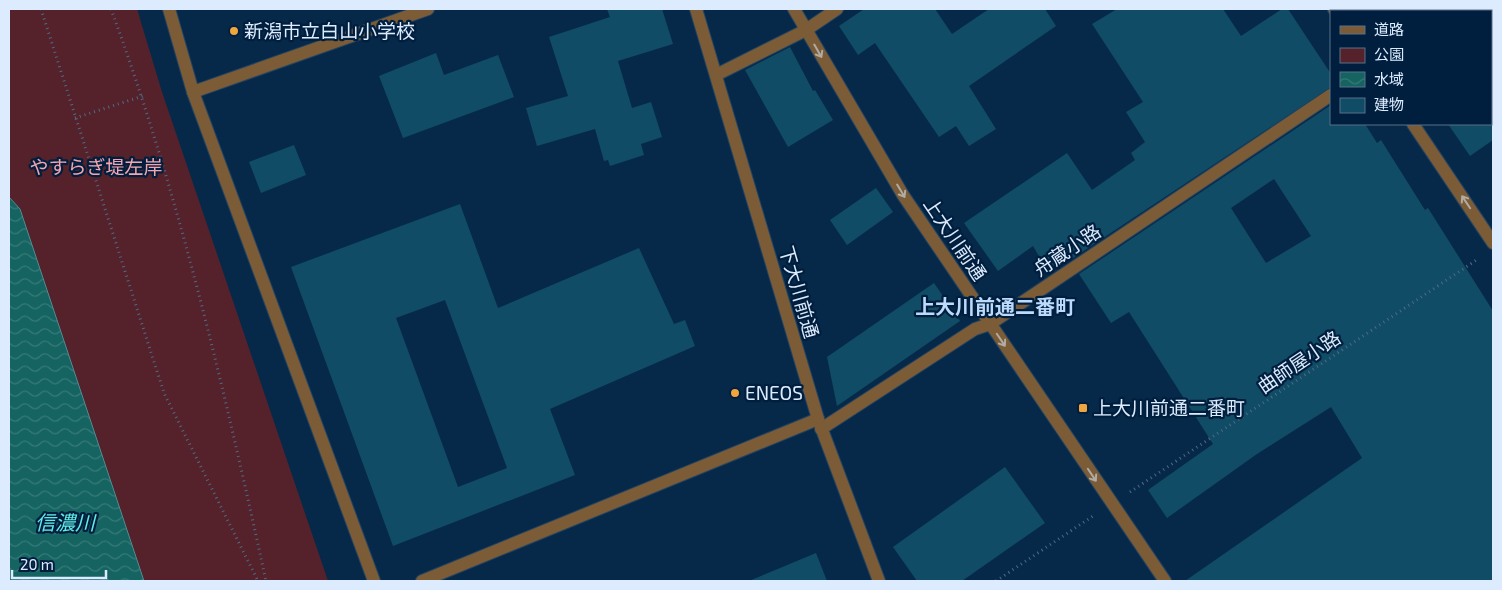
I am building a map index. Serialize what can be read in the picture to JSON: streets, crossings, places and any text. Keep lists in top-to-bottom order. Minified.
{"streets":{"street":["上大川前通","舟蔵小路","下大川前通"],"path":["曲師屋小路"]},"crossings":[["上大川前通","舟蔵小路"],["上大川前通","曲師屋小路"],["舟蔵小路","下大川前通"]],"one_way":["上大川前通"],"districts":["上大川前通二番町"],"water":["信濃川"],"parks":["やすらぎ堤左岸"],"places":{"other":["新潟市立白山小学校","ENEOS"],"transit":["上大川前通二番町"]},"legend":["道路","公園","水域","建物"],"scale_bar":"20 m"}
